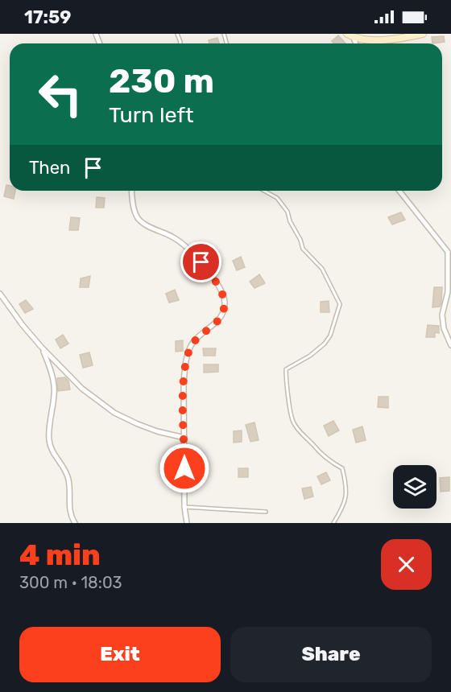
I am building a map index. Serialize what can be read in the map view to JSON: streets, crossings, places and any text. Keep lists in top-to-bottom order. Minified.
{"page":{"status":"17:59","turn":["230 m","Turn left"],"then":"Then","heading":["4 min","300 m · 18:03"],"buttons":["Exit","Share"]}}
